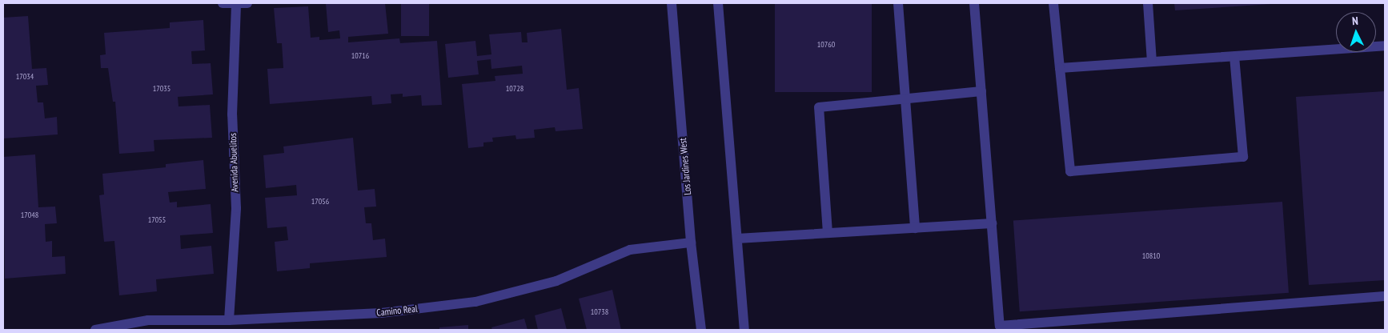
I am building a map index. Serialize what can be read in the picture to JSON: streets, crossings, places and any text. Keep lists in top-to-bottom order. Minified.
{"streets":{"street":["Avenida Abuelitos","Los Jardines West","Camino Real"]},"crossings":[["Avenida Abuelitos","Camino Real"],["Los Jardines West","Camino Real"]],"house_numbers":["10760","10716","17034","17035","10728","17056","17048","17055","10810","10738"],"north":"top"}
